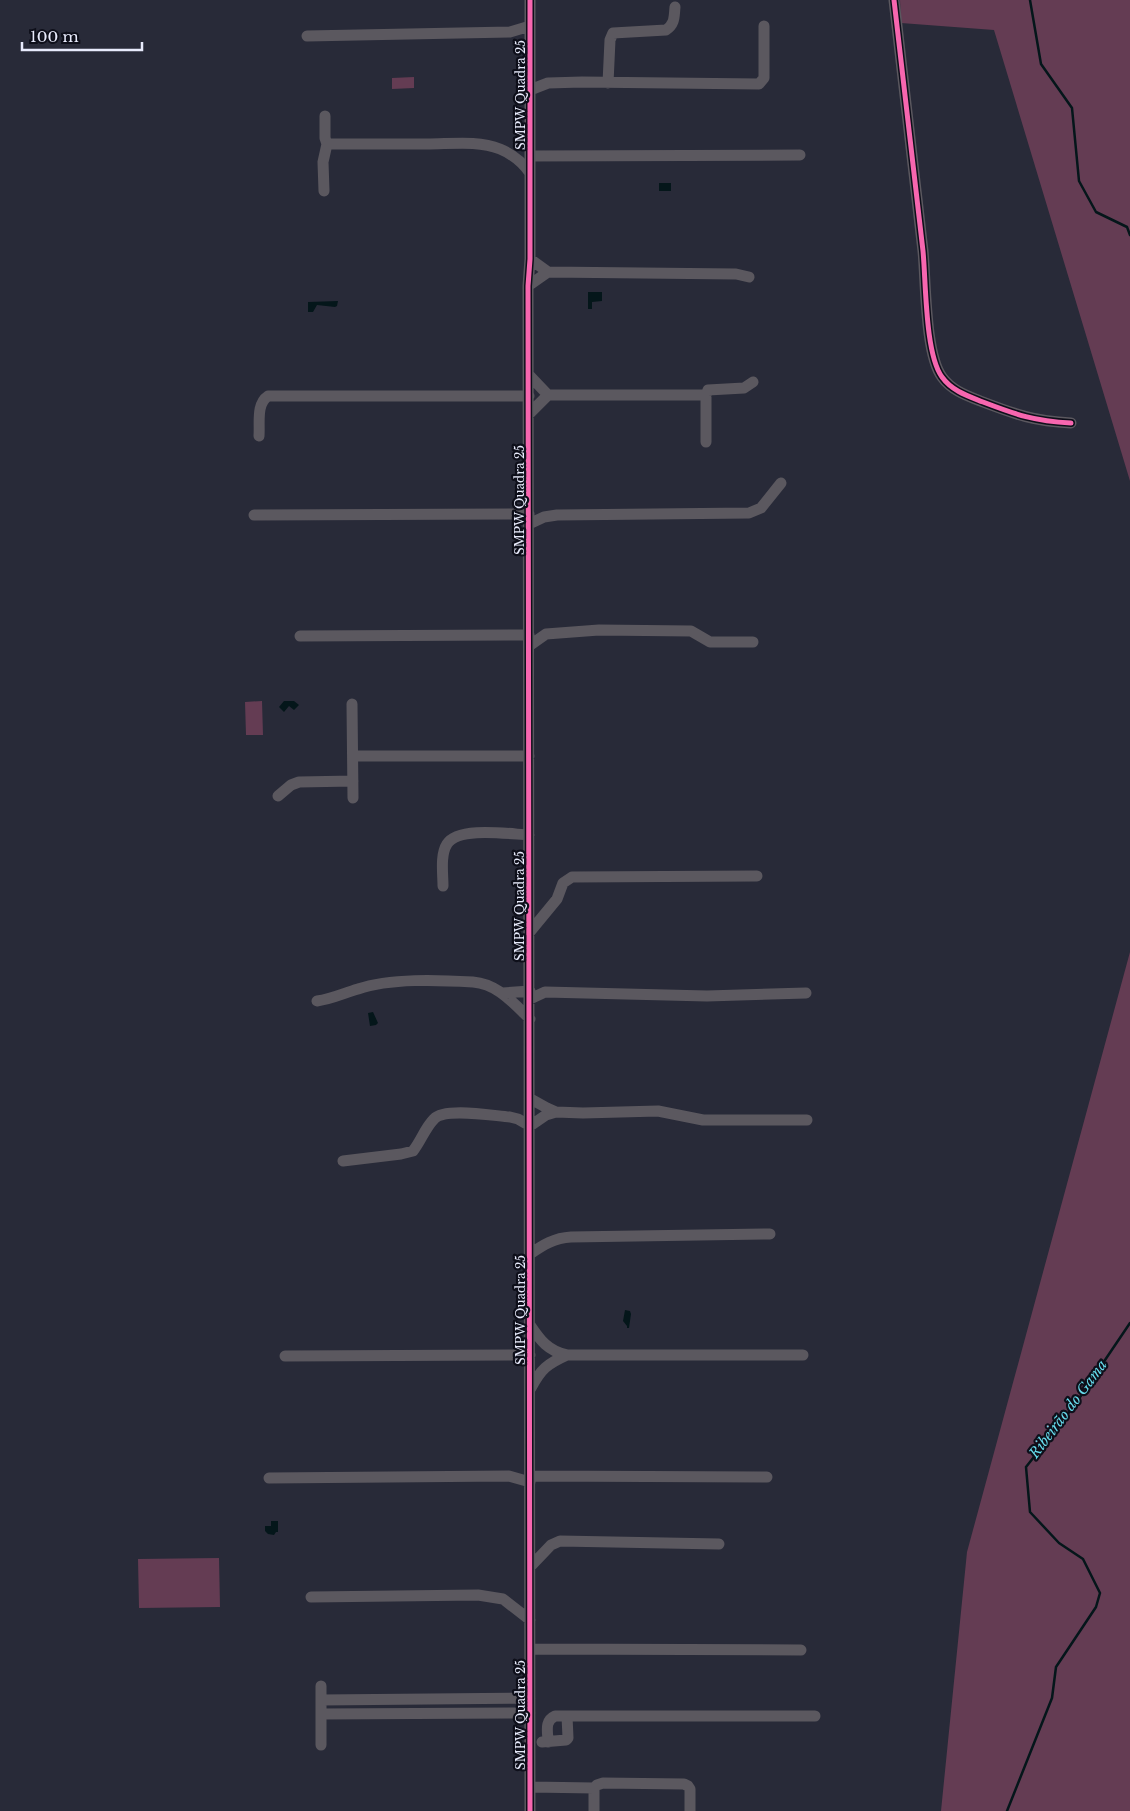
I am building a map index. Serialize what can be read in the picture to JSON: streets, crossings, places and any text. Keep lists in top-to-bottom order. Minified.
{"streets":{"street":["SMPW Quadra 25"]},"water":["Ribeirão do Gama"],"scale_bar":"100 m"}
